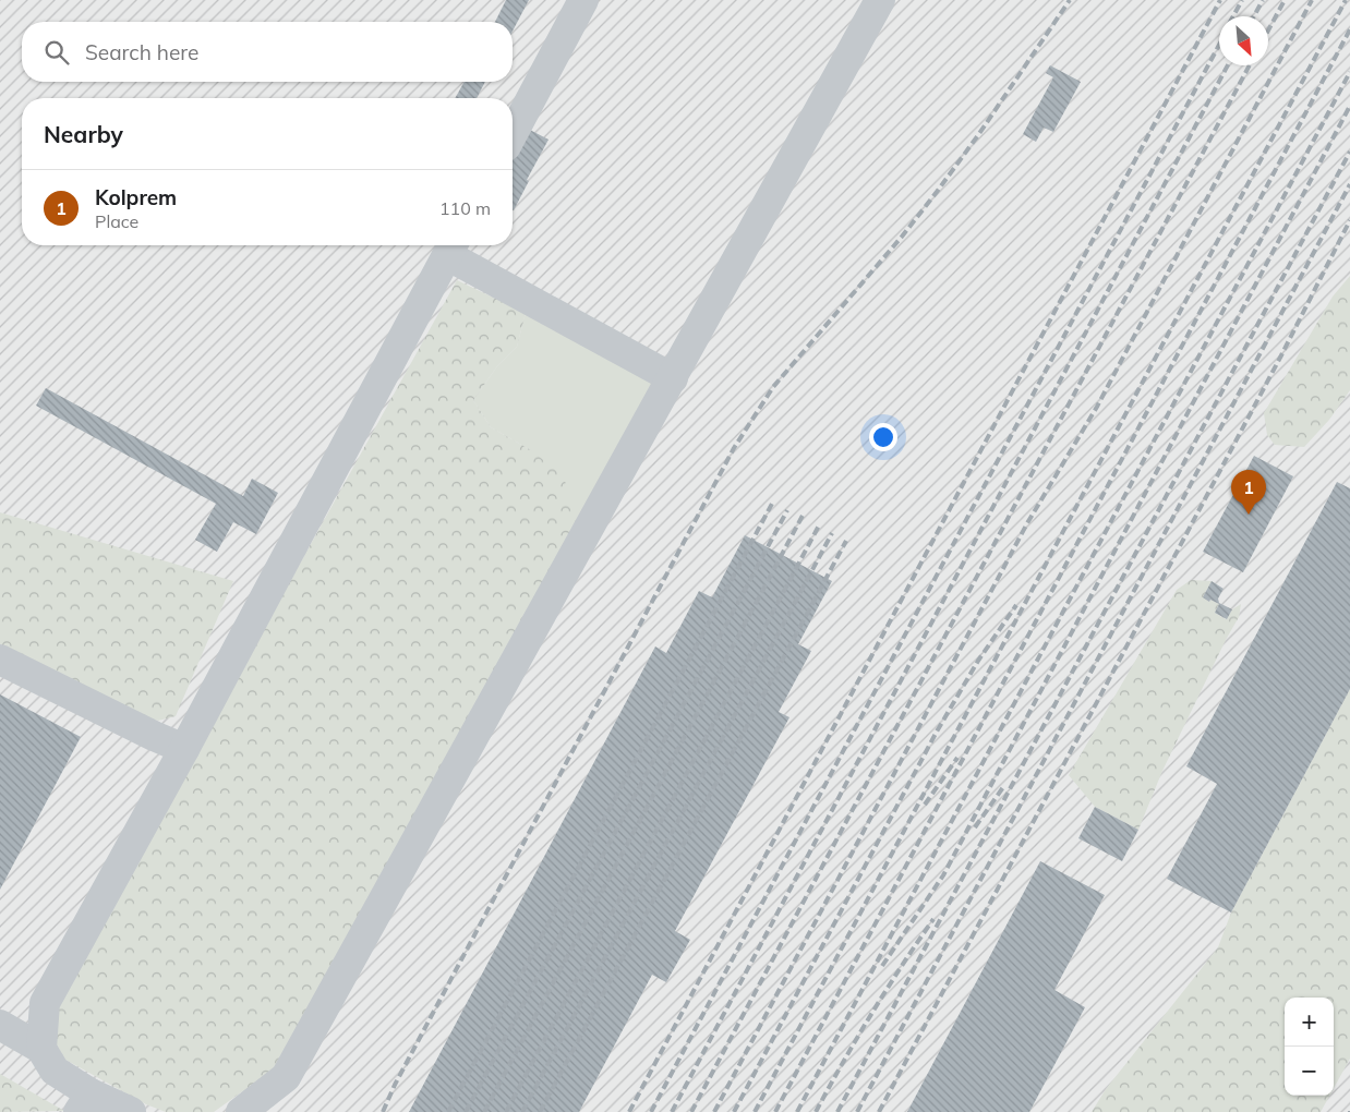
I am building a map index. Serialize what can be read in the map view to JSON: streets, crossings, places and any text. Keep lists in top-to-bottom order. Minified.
{"north":"bottom right","page":{"search":"Search here","heading":"Nearby","list":[{"mark":"1","name":"Kolprem","note":"Place","value":"110 m"}],"pins":"1","map_buttons":["+","−"]}}
